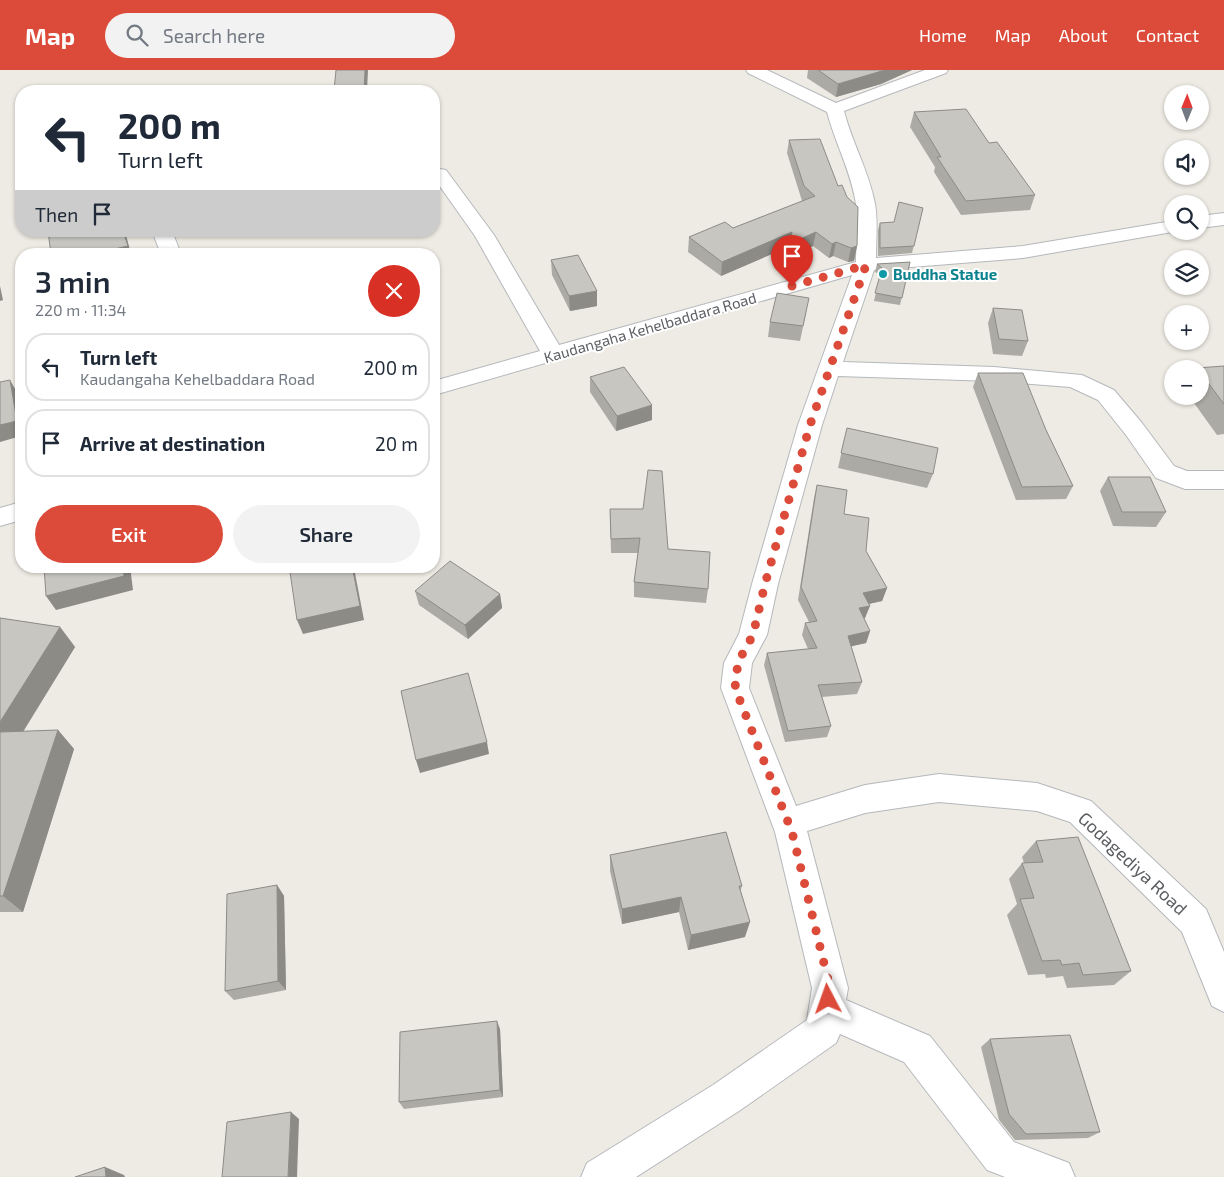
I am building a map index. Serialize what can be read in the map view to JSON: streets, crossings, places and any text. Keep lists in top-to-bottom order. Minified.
{"streets":{"street":["Kaudangaha Kehelbaddara Road","Godagediya Road"]},"places":["Buddha Statue"],"north":"top","page":{"header":"Map","search":"Search here","nav":["Home","Map","About","Contact"],"map_buttons":["+","−"],"turn":["200 m","Turn left"],"then":"Then","heading":["3 min","220 m · 11:34"],"list":[{"name":"Turn left","note":"Kaudangaha Kehelbaddara Road","value":"200 m"},{"name":"Arrive at destination","value":"20 m"}],"buttons":["Exit","Share"]}}
